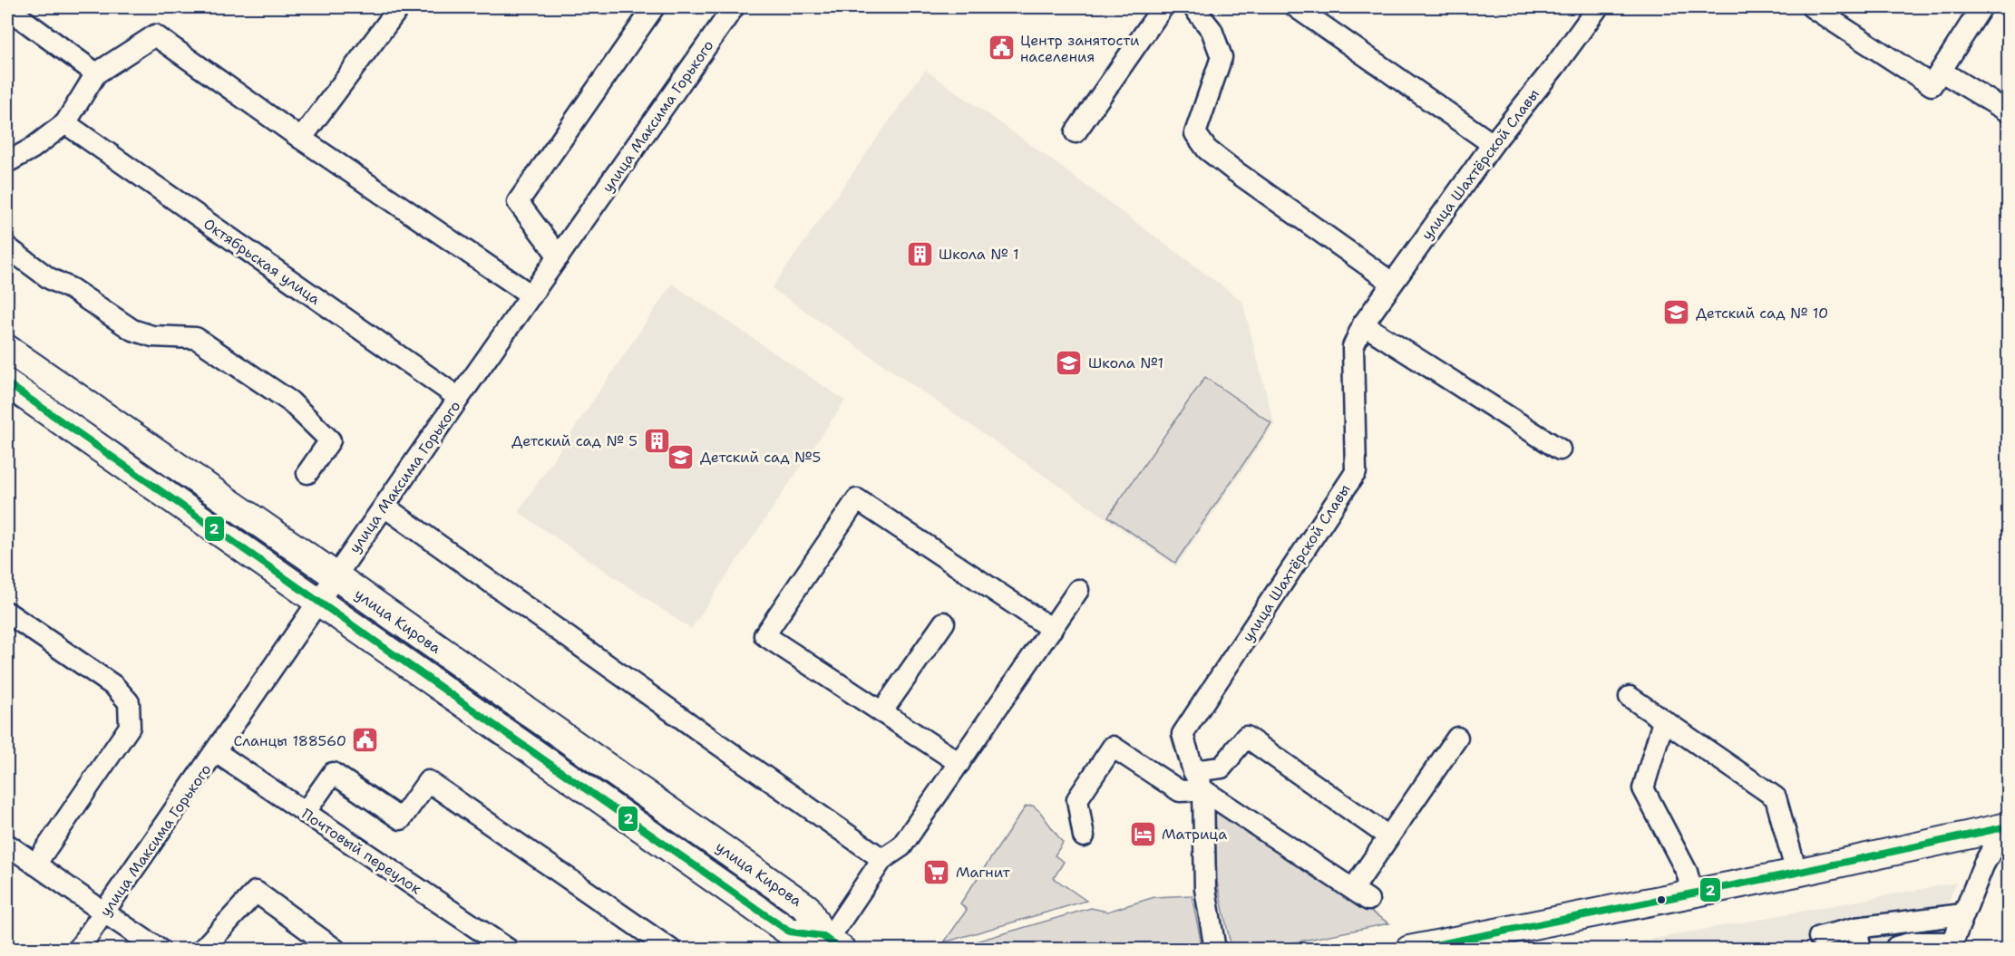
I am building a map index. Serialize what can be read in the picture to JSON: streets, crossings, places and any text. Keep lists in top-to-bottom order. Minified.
{"streets":{"main road":["улица Кирова"],"street":["улица Максима Горького","улица Шахтёрской Славы","Октябрьская улица","Почтовый переулок"]},"crossings":[["улица Максима Горького","Октябрьская улица"],["улица Максима Горького","улица Кирова"],["улица Максима Горького","Почтовый переулок"]],"places":{"public building":["Центр занятости населения","Сланцы 188560"],"building":["Школа № 1","Детский сад № 5"],"school or university":["Детский сад № 10","Школа №1","Детский сад №5"],"hotel":["Матрица"],"supermarket":["Магнит"]},"lines":["transit line 2"]}
